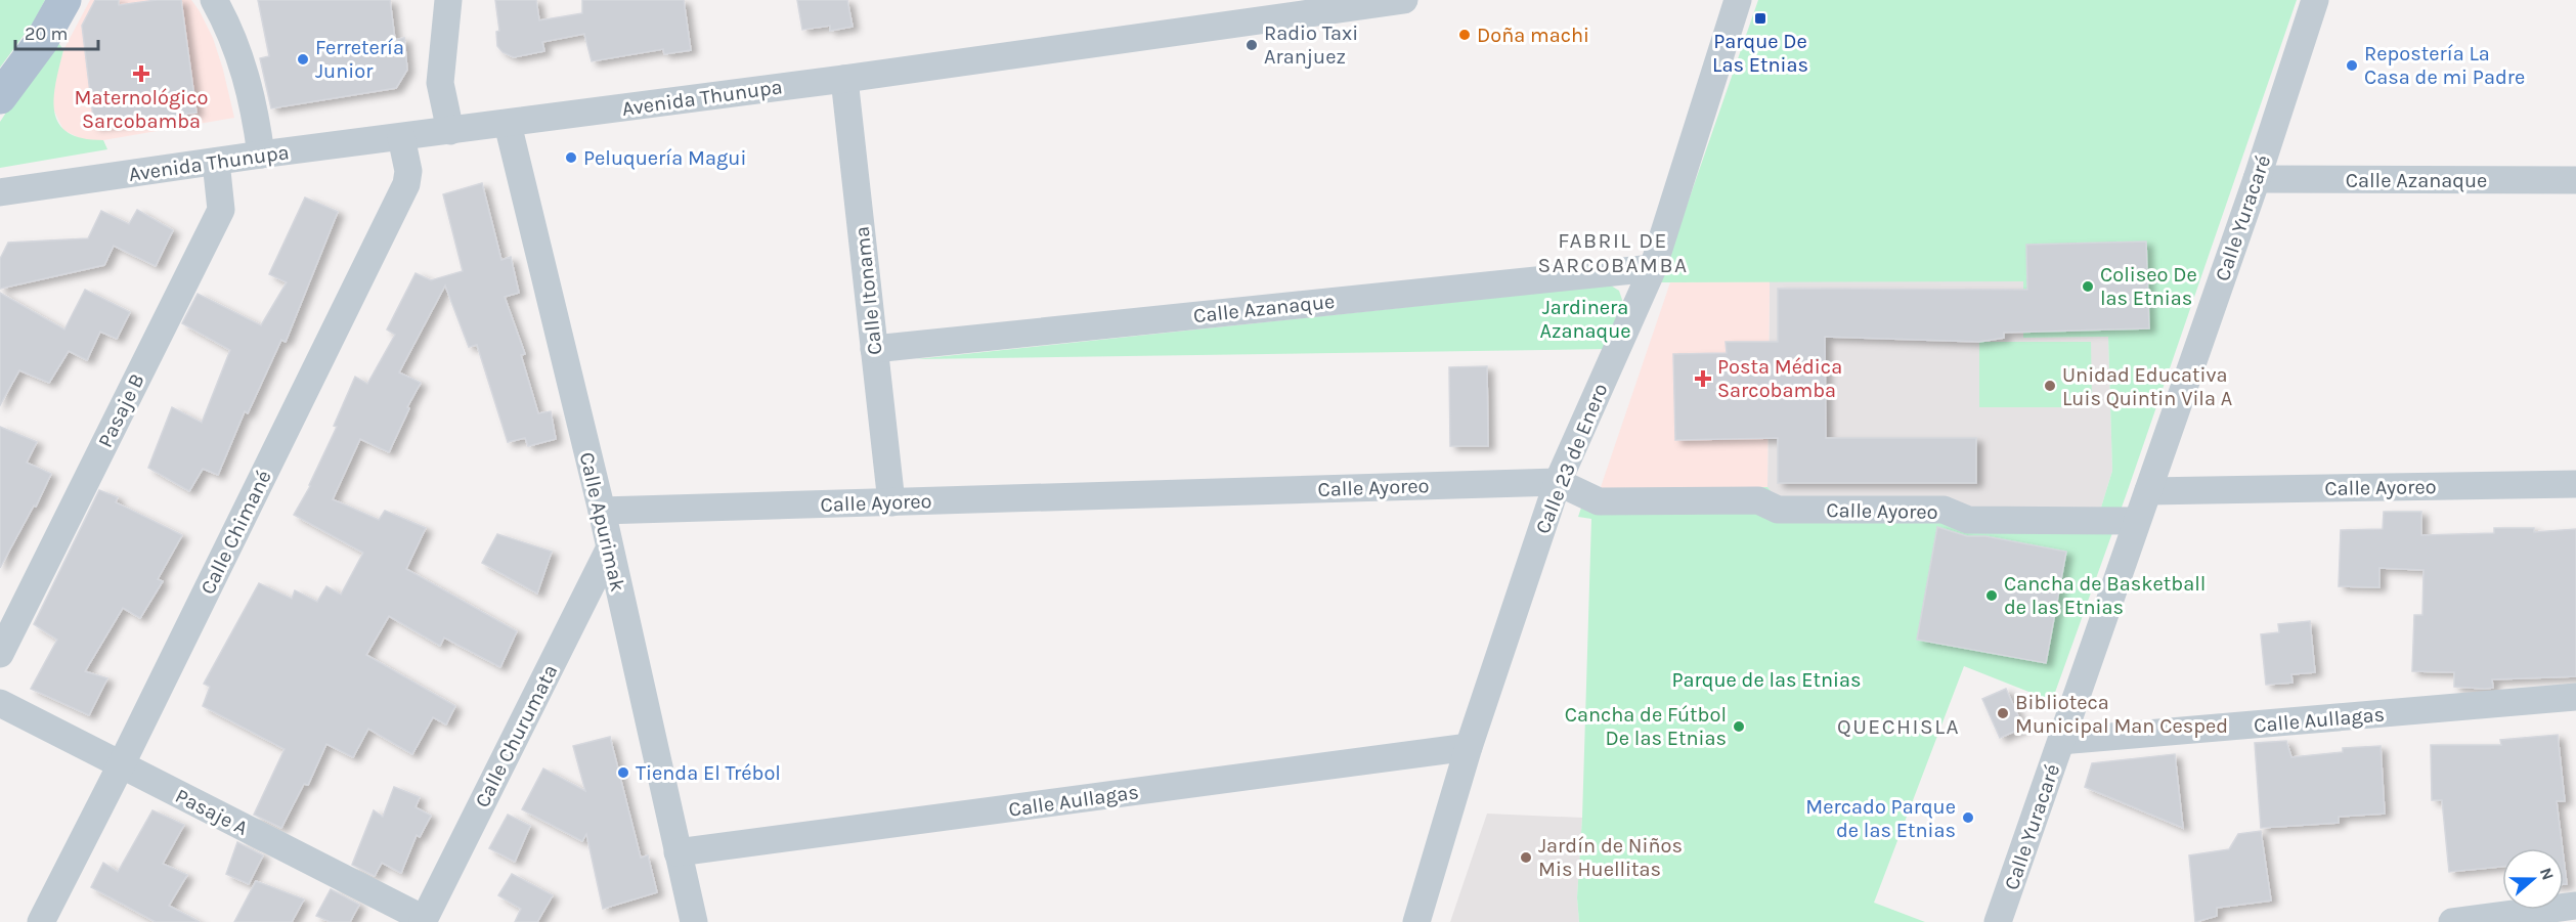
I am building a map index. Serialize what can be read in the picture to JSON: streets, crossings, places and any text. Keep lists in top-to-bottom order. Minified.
{"streets":{"street":["Avenida Thunupa","Calle Azanaque","Calle Yuracaré","Calle Itonama","Pasaje B","Calle 23 de Enero","Calle Ayoreo","Calle Apurimak","Calle Chimané","Calle Aullagas","Calle Churumata","Pasaje A"]},"crossings":[["Avenida Thunupa","Calle Itonama"],["Avenida Thunupa","Pasaje B"],["Avenida Thunupa","Calle Apurimak"],["Avenida Thunupa","Calle Chimané"],["Calle Azanaque","Calle Yuracaré"],["Calle Azanaque","Calle Itonama"],["Calle Azanaque","Calle 23 de Enero"],["Calle Yuracaré","Calle Ayoreo"],["Calle Yuracaré","Calle Aullagas"],["Calle Itonama","Calle Ayoreo"],["Calle 23 de Enero","Calle Ayoreo"],["Calle 23 de Enero","Calle Aullagas"],["Calle Ayoreo","Calle Apurimak"],["Calle Apurimak","Calle Aullagas"],["Calle Apurimak","Calle Churumata"],["Calle Chimané","Pasaje A"],["Calle Churumata","Pasaje A"]],"districts":["FABRIL DE SARCOBAMBA","QUECHISLA"],"parks":["Jardinera Azanaque","Parque de las Etnias"],"places":{"transit":["Parque De Las Etnias"],"other":["Doña machi","Radio Taxi Aranjuez","Ferretería Junior","Repostería La Casa de mi Padre","Peluquería Magui","Coliseo De las Etnias","Unidad Educativa Luis Quintin Vila A","Cancha de Basketball de las Etnias","Biblioteca Municipal Man Cesped","Cancha de Fútbol De las Etnias","Tienda El Trébol","Mercado Parque de las Etnias","Jardín de Niños Mis Huellitas"],"health":["Maternológico Sarcobamba","Posta Médica Sarcobamba"]},"scale_bar":"20 m","north":"right"}
